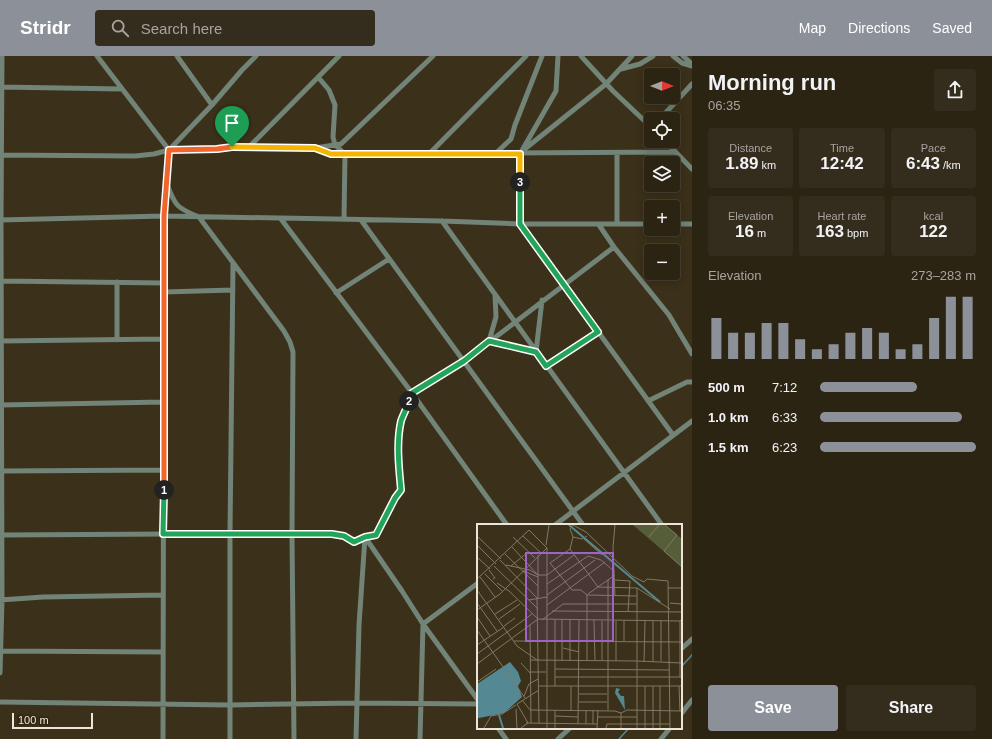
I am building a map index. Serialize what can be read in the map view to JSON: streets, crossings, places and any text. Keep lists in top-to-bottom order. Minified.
{"scale_bar":"100 m","north":"right","page":{"header":"Stridr","search":"Search here","nav":["Map","Directions","Saved"],"heading":["Morning run","06:35"],"map_buttons":["+","−"],"stats":[["Distance","1.89 km"],["Time","12:42"],["Pace","6:43 /km"],["Elevation","16 m"],["Heart rate","163 bpm"],["kcal","122"]],"pins":["3","2","1"],"chart":["Elevation","273–283 m"],"list":[{"name":"500 m","note":"7:12"},{"name":"1.0 km","note":"6:33"},{"name":"1.5 km","note":"6:23"}],"buttons":["Save","Share"],"scale":"100 m"}}
